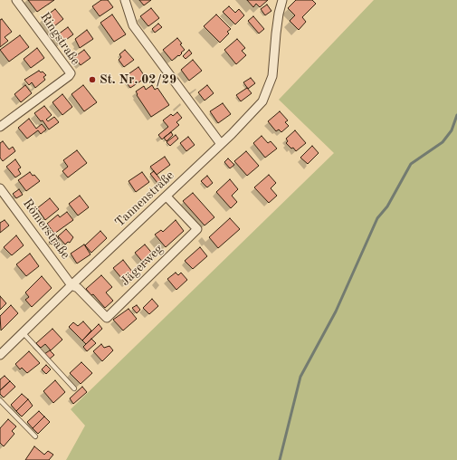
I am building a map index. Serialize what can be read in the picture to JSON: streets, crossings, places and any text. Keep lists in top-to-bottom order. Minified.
{"streets":{"street":["Ringstraße","Tannenstraße","Römerstraße","Jägerweg"]},"crossings":[["Tannenstraße","Römerstraße"],["Tannenstraße","Jägerweg"],["Römerstraße","Jägerweg"]],"places":["St. Nr. 02/29"]}
